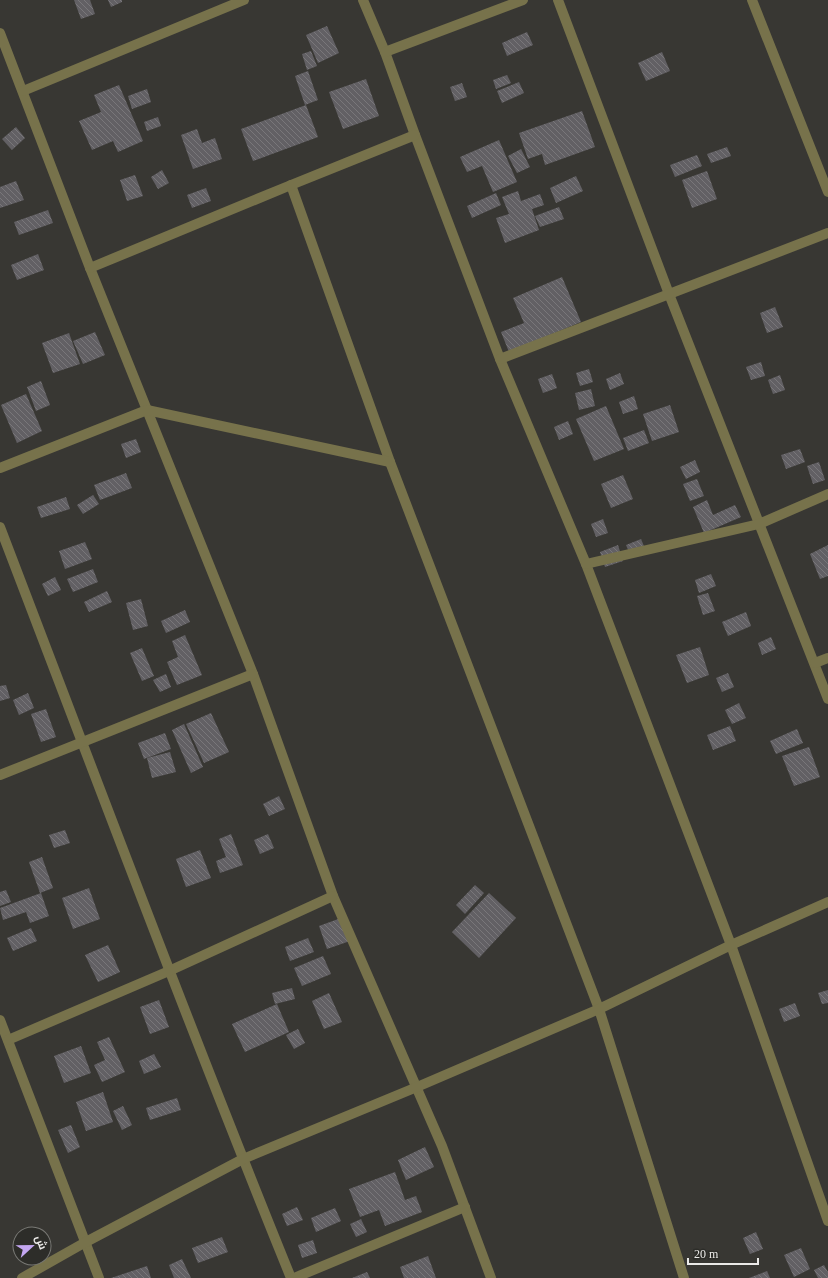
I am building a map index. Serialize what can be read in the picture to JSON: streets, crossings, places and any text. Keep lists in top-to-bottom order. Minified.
{"scale_bar":"20 m","north":"right"}
